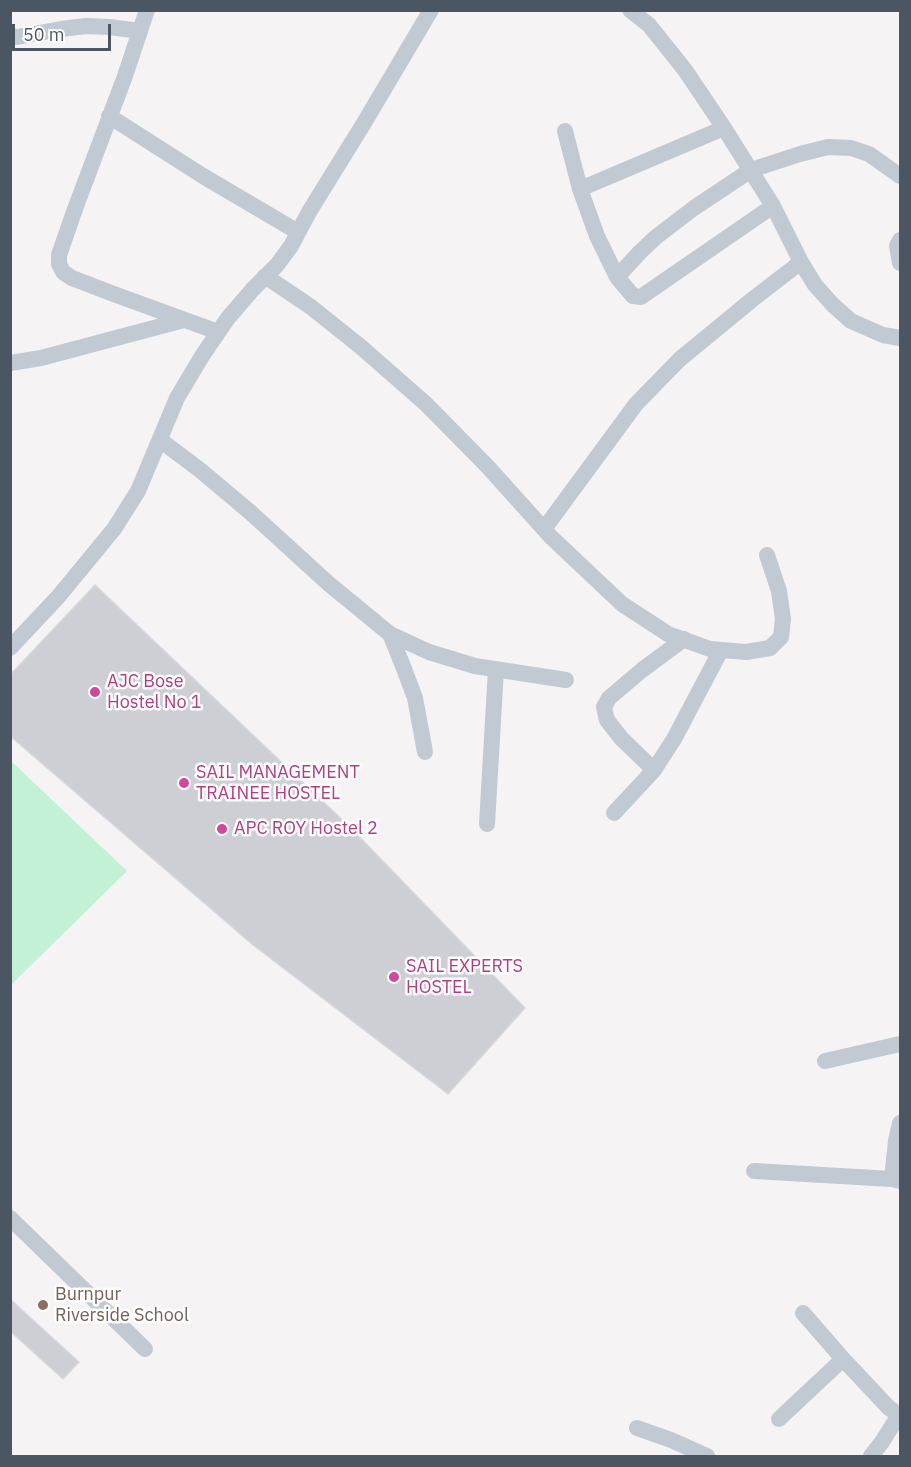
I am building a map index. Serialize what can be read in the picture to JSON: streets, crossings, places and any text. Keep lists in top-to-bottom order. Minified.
{"places":["AJC Bose Hostel No 1","SAIL MANAGEMENT TRAINEE HOSTEL","APC ROY Hostel 2","SAIL EXPERTS HOSTEL","Burnpur Riverside School"],"scale_bar":"50 m"}
